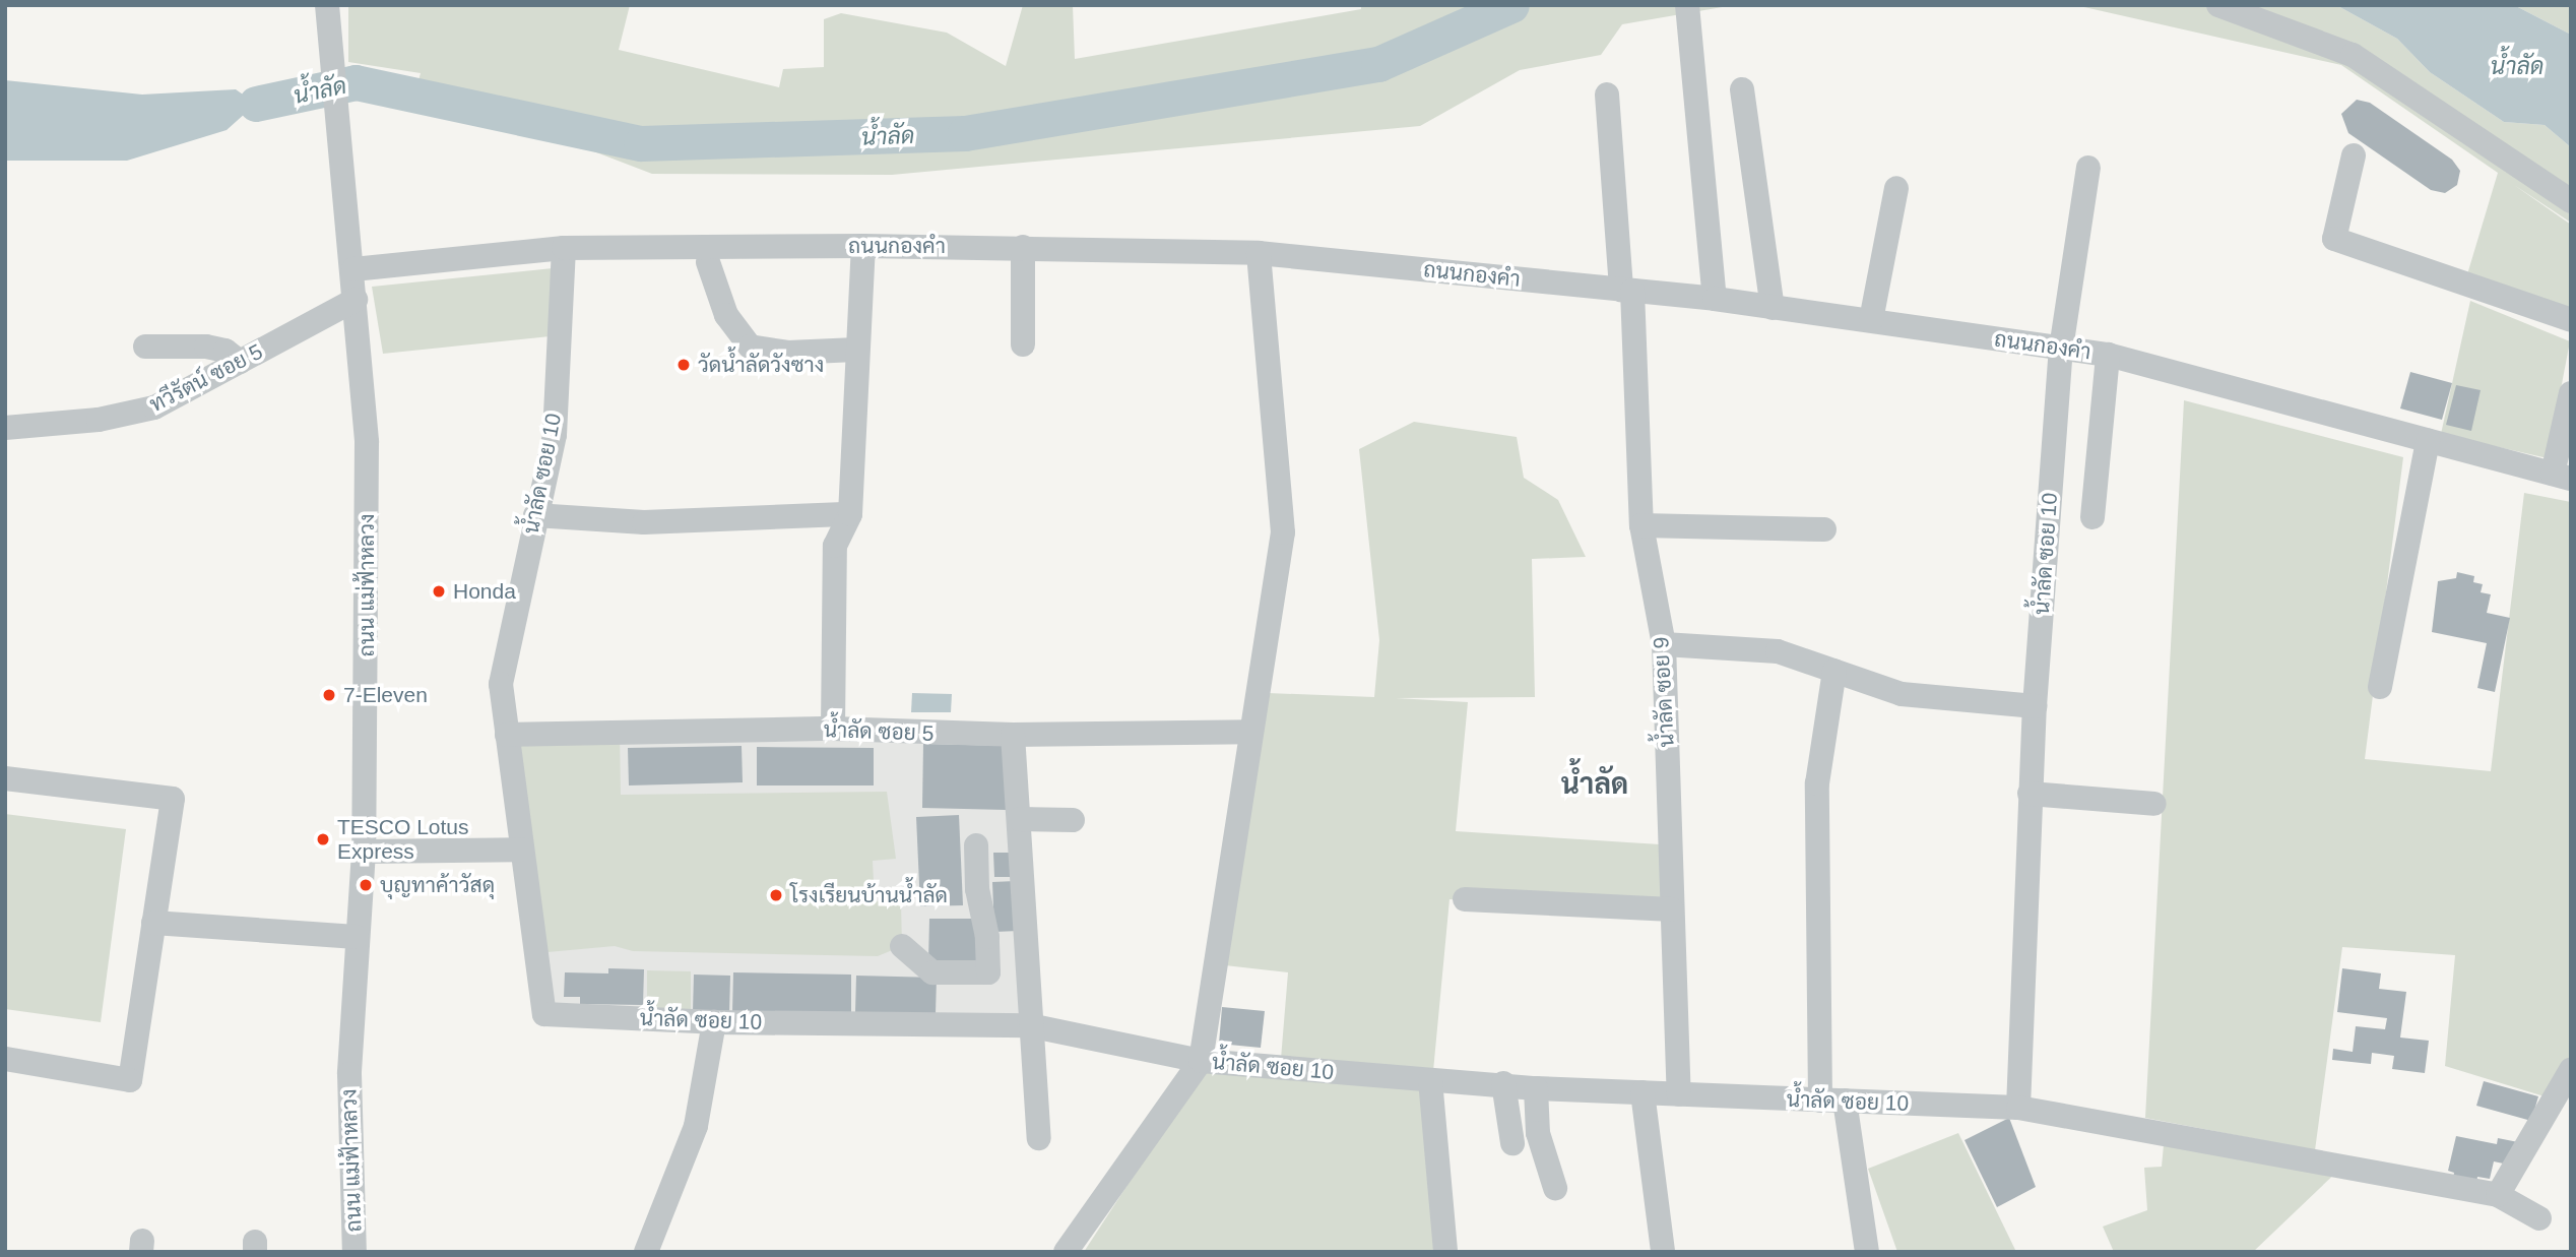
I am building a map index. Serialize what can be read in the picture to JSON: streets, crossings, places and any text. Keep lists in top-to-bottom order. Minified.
{"streets":{"street":["ถนนกองคำ","ทวีรัตน์ ซอย 5","น้ำลัด ซอย 10","ถนน แม่ฟ้าหลวง","น้ำลัด ซอย 9","น้ำลัด ซอย 5"]},"crossings":[["ถนนกองคำ","น้ำลัด ซอย 10"],["ถนนกองคำ","ถนน แม่ฟ้าหลวง"],["ถนนกองคำ","น้ำลัด ซอย 9"],["ทวีรัตน์ ซอย 5","ถนน แม่ฟ้าหลวง"],["น้ำลัด ซอย 10","น้ำลัด ซอย 9"],["น้ำลัด ซอย 10","น้ำลัด ซอย 5"]],"districts":["น้ำลัด"],"water":["น้ำลัด"],"places":["วัดน้ำลัดวังซาง","Honda","7-Eleven","TESCO Lotus Express","บุญทาค้าวัสดุ","โรงเรียนบ้านน้ำลัด"]}
